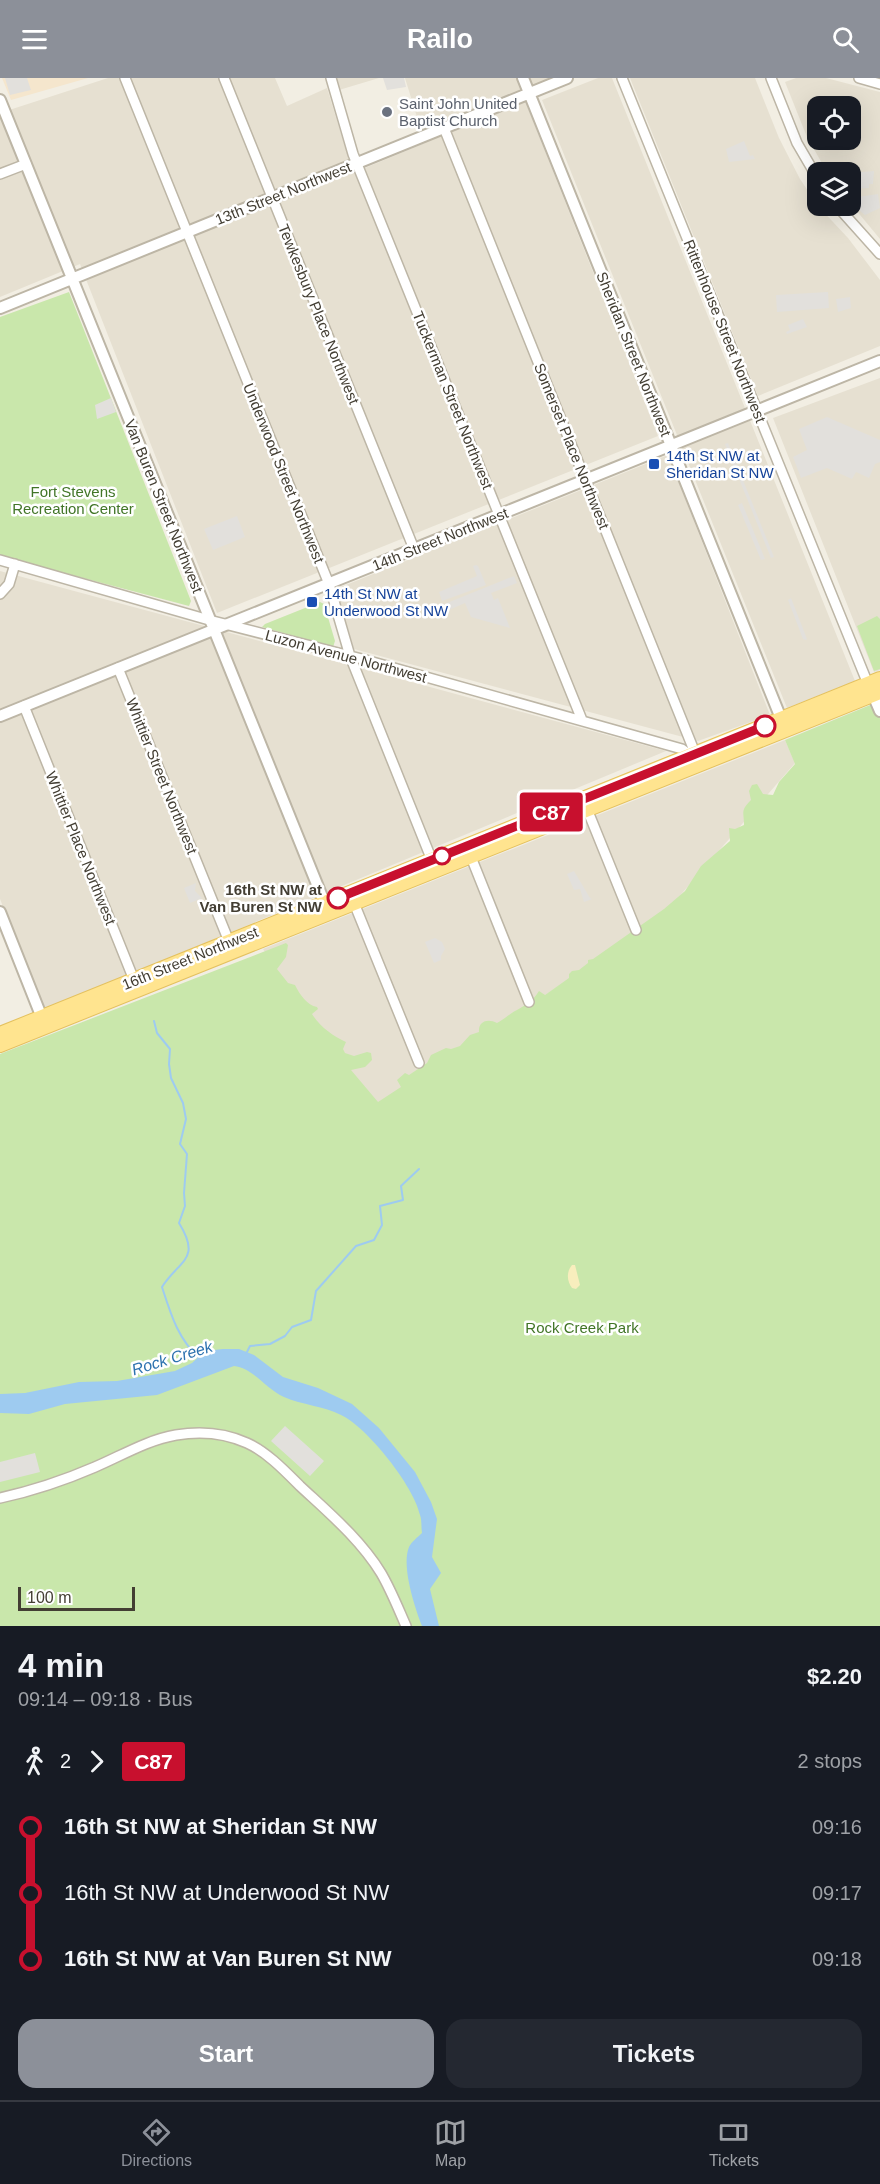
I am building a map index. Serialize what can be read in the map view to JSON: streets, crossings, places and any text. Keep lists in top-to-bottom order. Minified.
{"streets":{"main road":["16th Street Northwest"],"street":["13th Street Northwest","Tewkesbury Place Northwest","Rittenhouse Street Northwest","Sheridan Street Northwest","Tuckerman Street Northwest","Somerset Place Northwest","Underwood Street Northwest","Van Buren Street Northwest","14th Street Northwest","Luzon Avenue Northwest","Whittier Street Northwest","Whittier Place Northwest"]},"crossings":[["13th Street Northwest","Tewkesbury Place Northwest"],["13th Street Northwest","Sheridan Street Northwest"],["13th Street Northwest","Tuckerman Street Northwest"],["13th Street Northwest","Somerset Place Northwest"],["13th Street Northwest","Underwood Street Northwest"],["13th Street Northwest","Van Buren Street Northwest"],["Tewkesbury Place Northwest","14th Street Northwest"],["Rittenhouse Street Northwest","14th Street Northwest"],["Rittenhouse Street Northwest","16th Street Northwest"],["Sheridan Street Northwest","14th Street Northwest"],["Sheridan Street Northwest","16th Street Northwest"],["Tuckerman Street Northwest","14th Street Northwest"],["Tuckerman Street Northwest","Luzon Avenue Northwest"],["Somerset Place Northwest","14th Street Northwest"],["Somerset Place Northwest","Luzon Avenue Northwest"],["Somerset Place Northwest","16th Street Northwest"],["Underwood Street Northwest","14th Street Northwest"],["Underwood Street Northwest","Luzon Avenue Northwest"],["Underwood Street Northwest","16th Street Northwest"],["Van Buren Street Northwest","14th Street Northwest"],["Van Buren Street Northwest","16th Street Northwest"],["14th Street Northwest","Luzon Avenue Northwest"],["14th Street Northwest","Whittier Street Northwest"],["14th Street Northwest","Whittier Place Northwest"],["Luzon Avenue Northwest","16th Street Northwest"],["Whittier Street Northwest","16th Street Northwest"],["Whittier Place Northwest","16th Street Northwest"]],"water":["Rock Creek"],"parks":["Fort Stevens Recreation Center","Rock Creek Park"],"places":{"other":["Saint John United Baptist Church","16th St NW at Van Buren St NW"],"transit":["14th St NW at Sheridan St NW","14th St NW at Underwood St NW"]},"lines":["bus line C87"],"scale_bar":"100 m","page":{"header":"Railo","on_map":"C87","scale":"100 m","heading":["4 min","09:14 – 09:18 · Bus","$2.20"],"legs":["2","C87","2 stops"],"list":[{"name":"16th St NW at Sheridan St NW","value":"09:16"},{"name":"16th St NW at Underwood St NW","value":"09:17"},{"name":"16th St NW at Van Buren St NW","value":"09:18"}],"buttons":["Start","Tickets"],"tabs":["Directions","Map","Tickets"]}}
